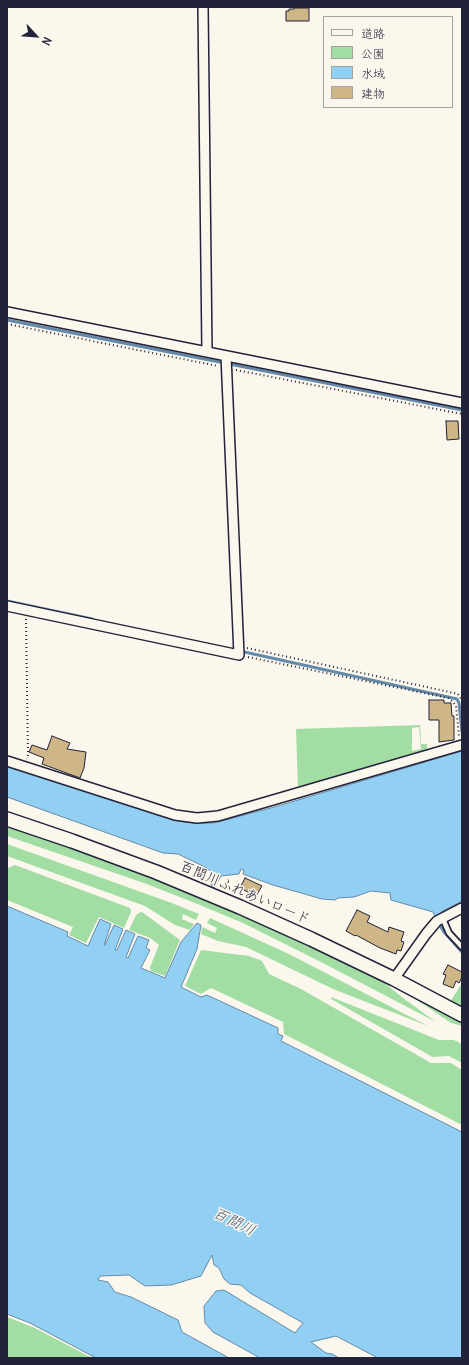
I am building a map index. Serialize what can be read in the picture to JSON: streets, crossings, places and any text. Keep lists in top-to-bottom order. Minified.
{"streets":{"street":["百間川ふれあいロード"]},"water":["百間川"],"legend":["道路","公園","水域","建物"],"north":"bottom right"}
